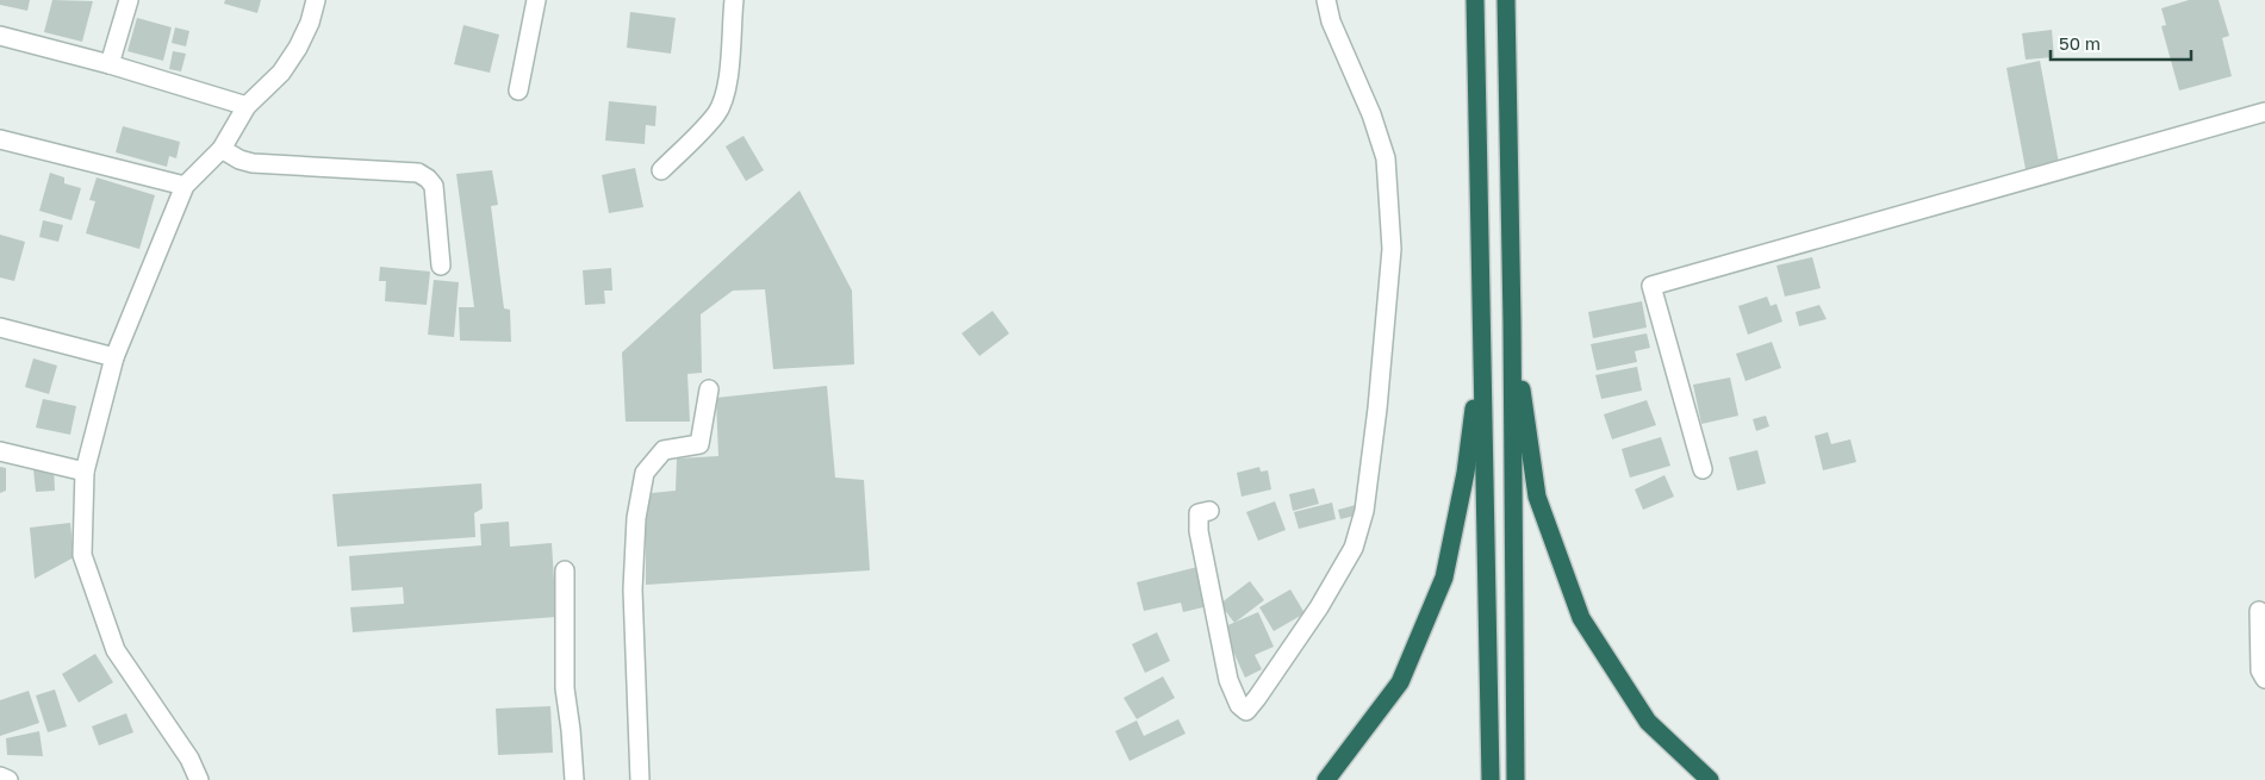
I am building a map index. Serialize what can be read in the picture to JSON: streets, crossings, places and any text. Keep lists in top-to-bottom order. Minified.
{"scale_bar":"50 m"}
